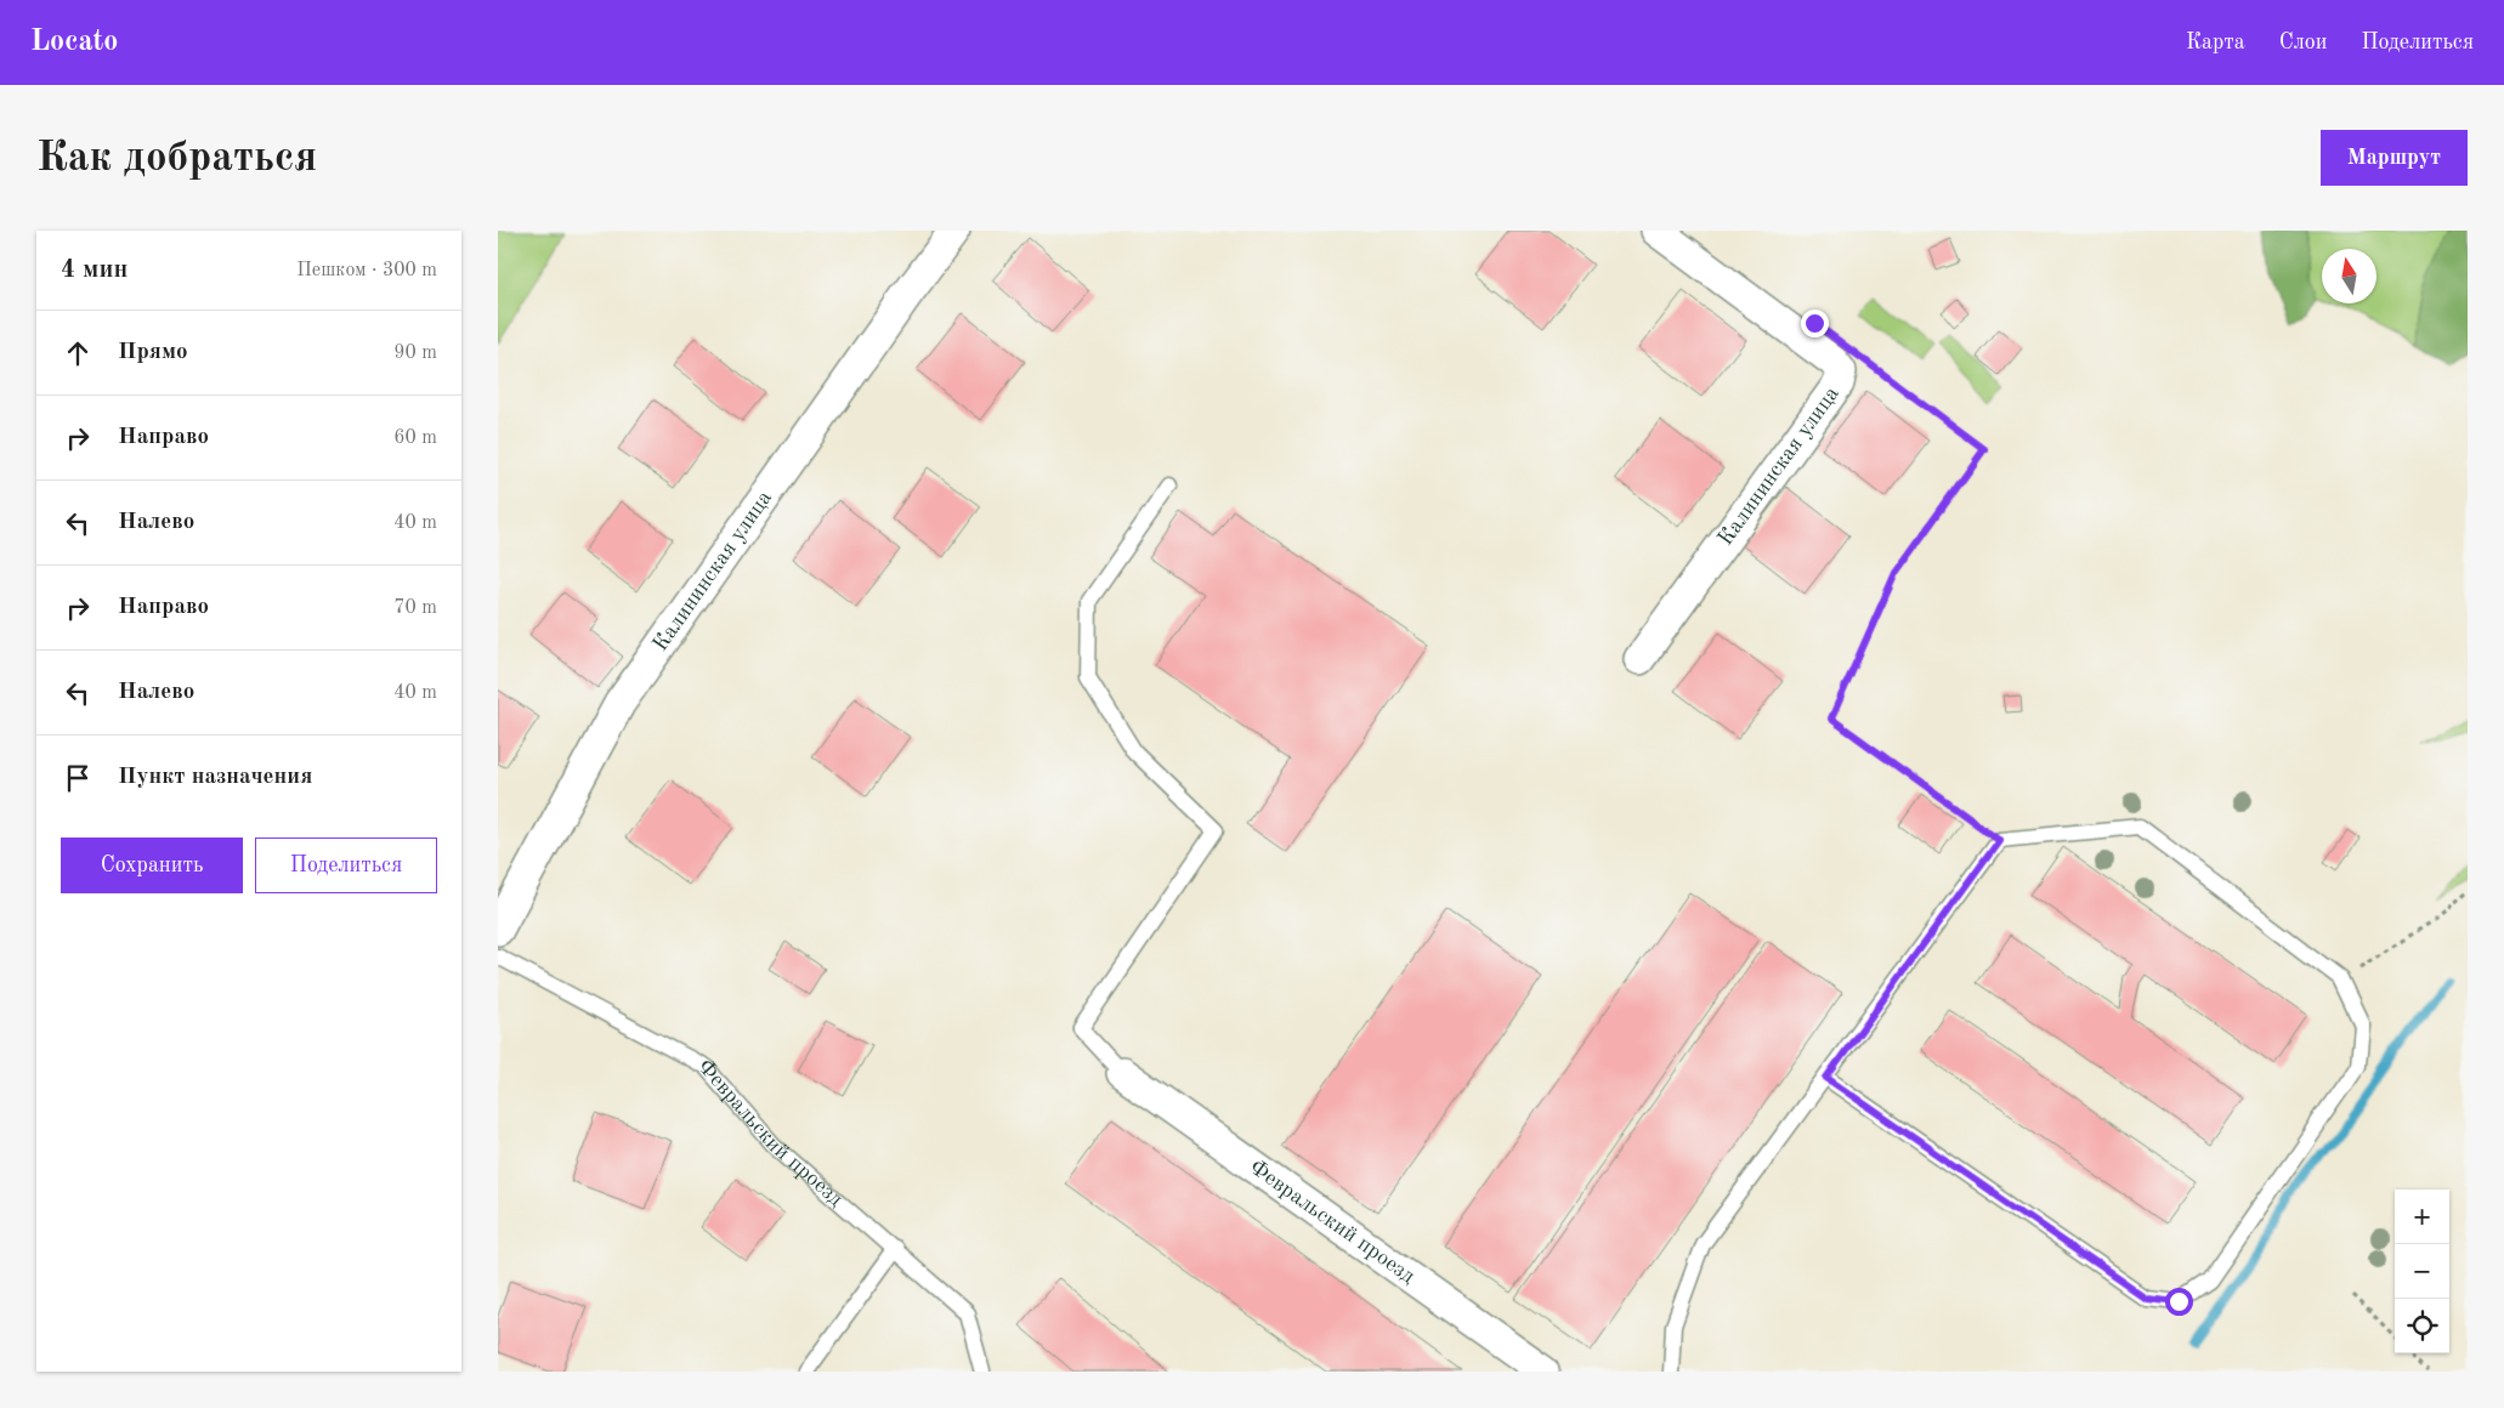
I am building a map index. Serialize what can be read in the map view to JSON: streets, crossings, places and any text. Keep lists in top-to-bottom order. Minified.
{"streets":{"street":["Калининская улица","Февральский проезд"]},"north":"top","page":{"header":"Locato","nav":["Карта","Слои","Поделиться"],"buttons":["Маршрут",["Сохранить","Поделиться"]],"title":"Как добраться","heading":["4 мин","Пешком · 300 m"],"list":[["Прямо","90 m"],["Направо","60 m"],["Налево","40 m"],["Направо","70 m"],["Налево","40 m"],"Пункт назначения"],"map_buttons":["+","−"]}}
